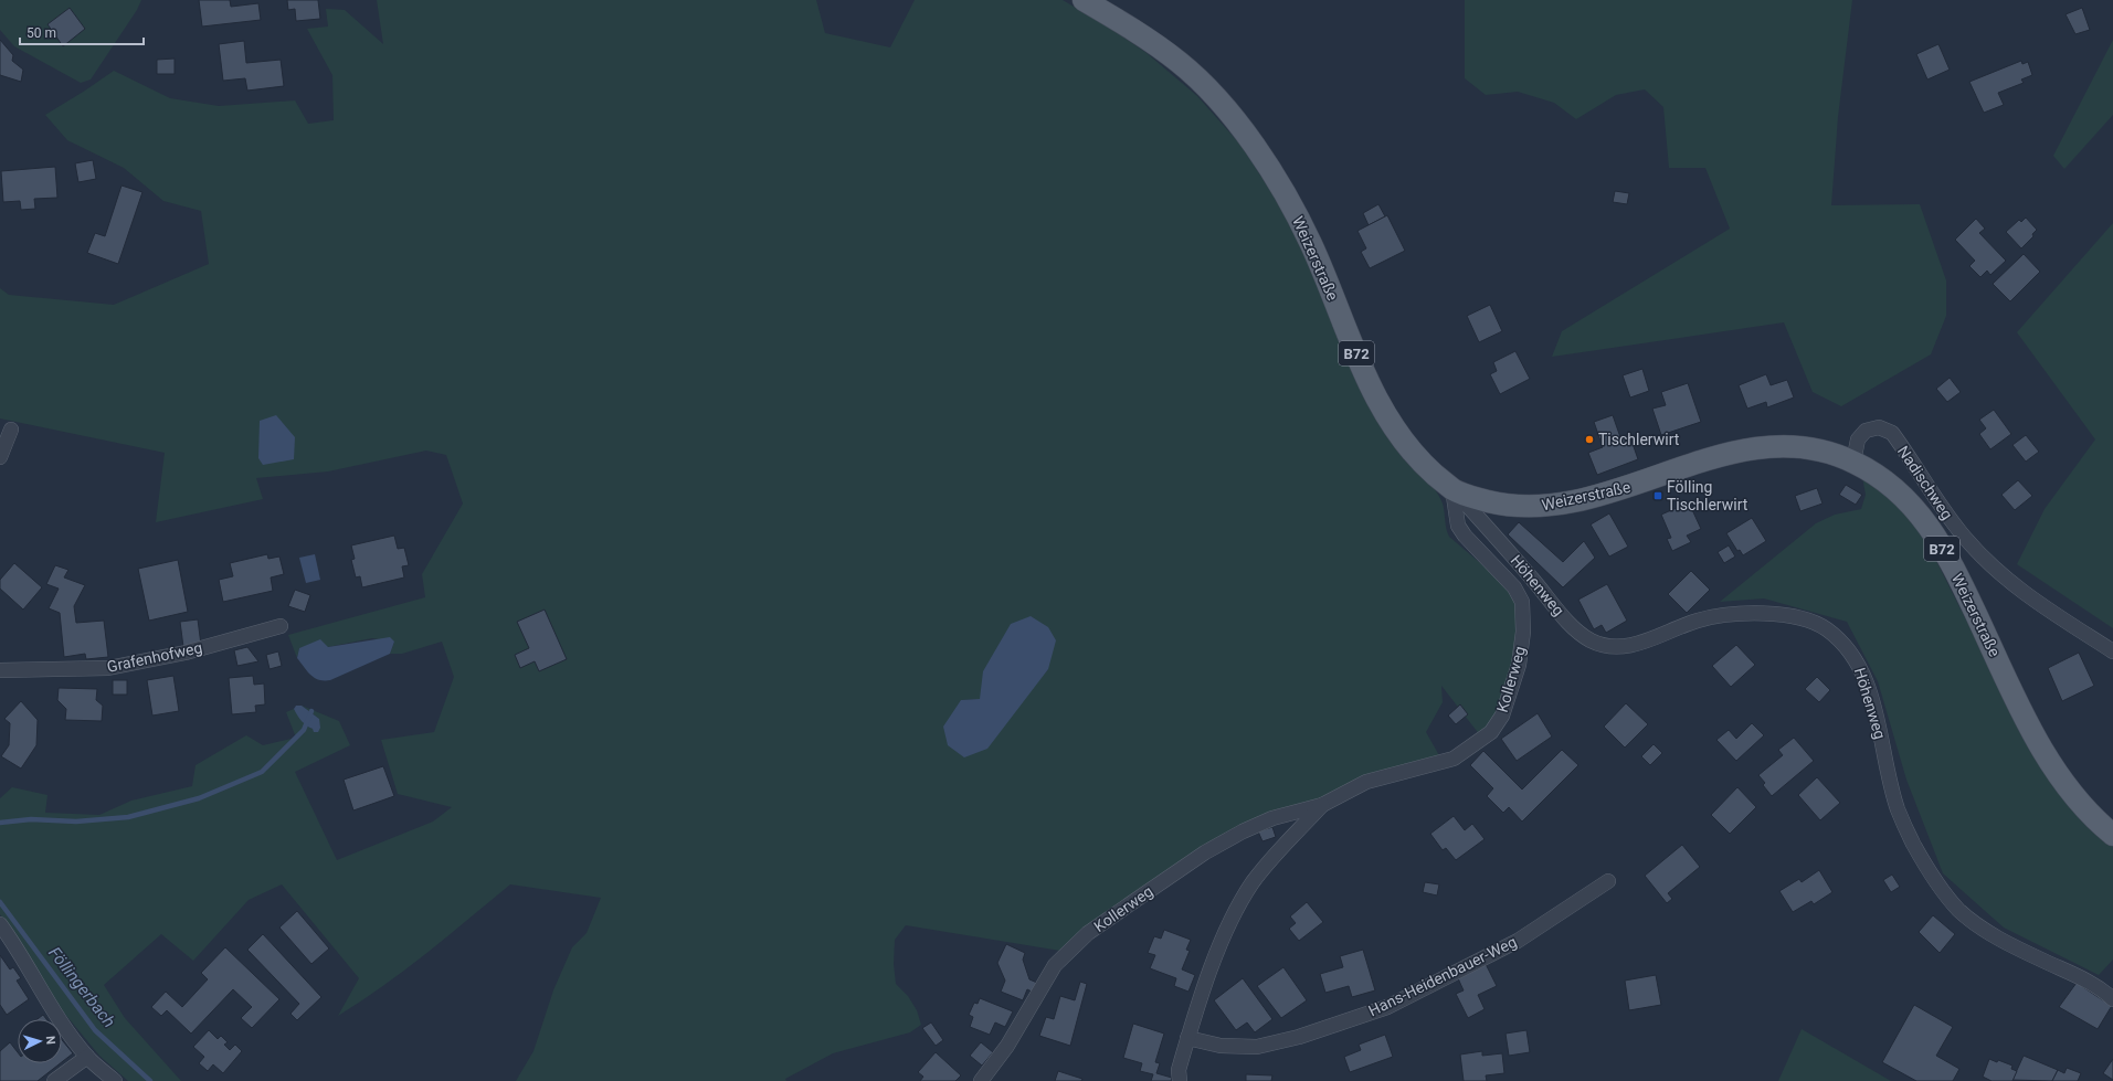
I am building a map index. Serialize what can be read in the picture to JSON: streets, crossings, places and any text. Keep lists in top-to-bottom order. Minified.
{"streets":{"main road":["Weizerstraße","B72"],"street":["Nadischweg","Höhenweg","Grafenhofweg","Kollerweg","Hans-Heidenbauer-Weg"]},"crossings":[["Weizerstraße","Nadischweg"],["Weizerstraße","Höhenweg"],["Weizerstraße","Kollerweg"],["Höhenweg","Kollerweg"],["Kollerweg","Hans-Heidenbauer-Weg"]],"water":["Föllingerbach"],"places":{"other":["Tischlerwirt"],"transit":["Fölling Tischlerwirt"]},"scale_bar":"50 m","north":"right"}
